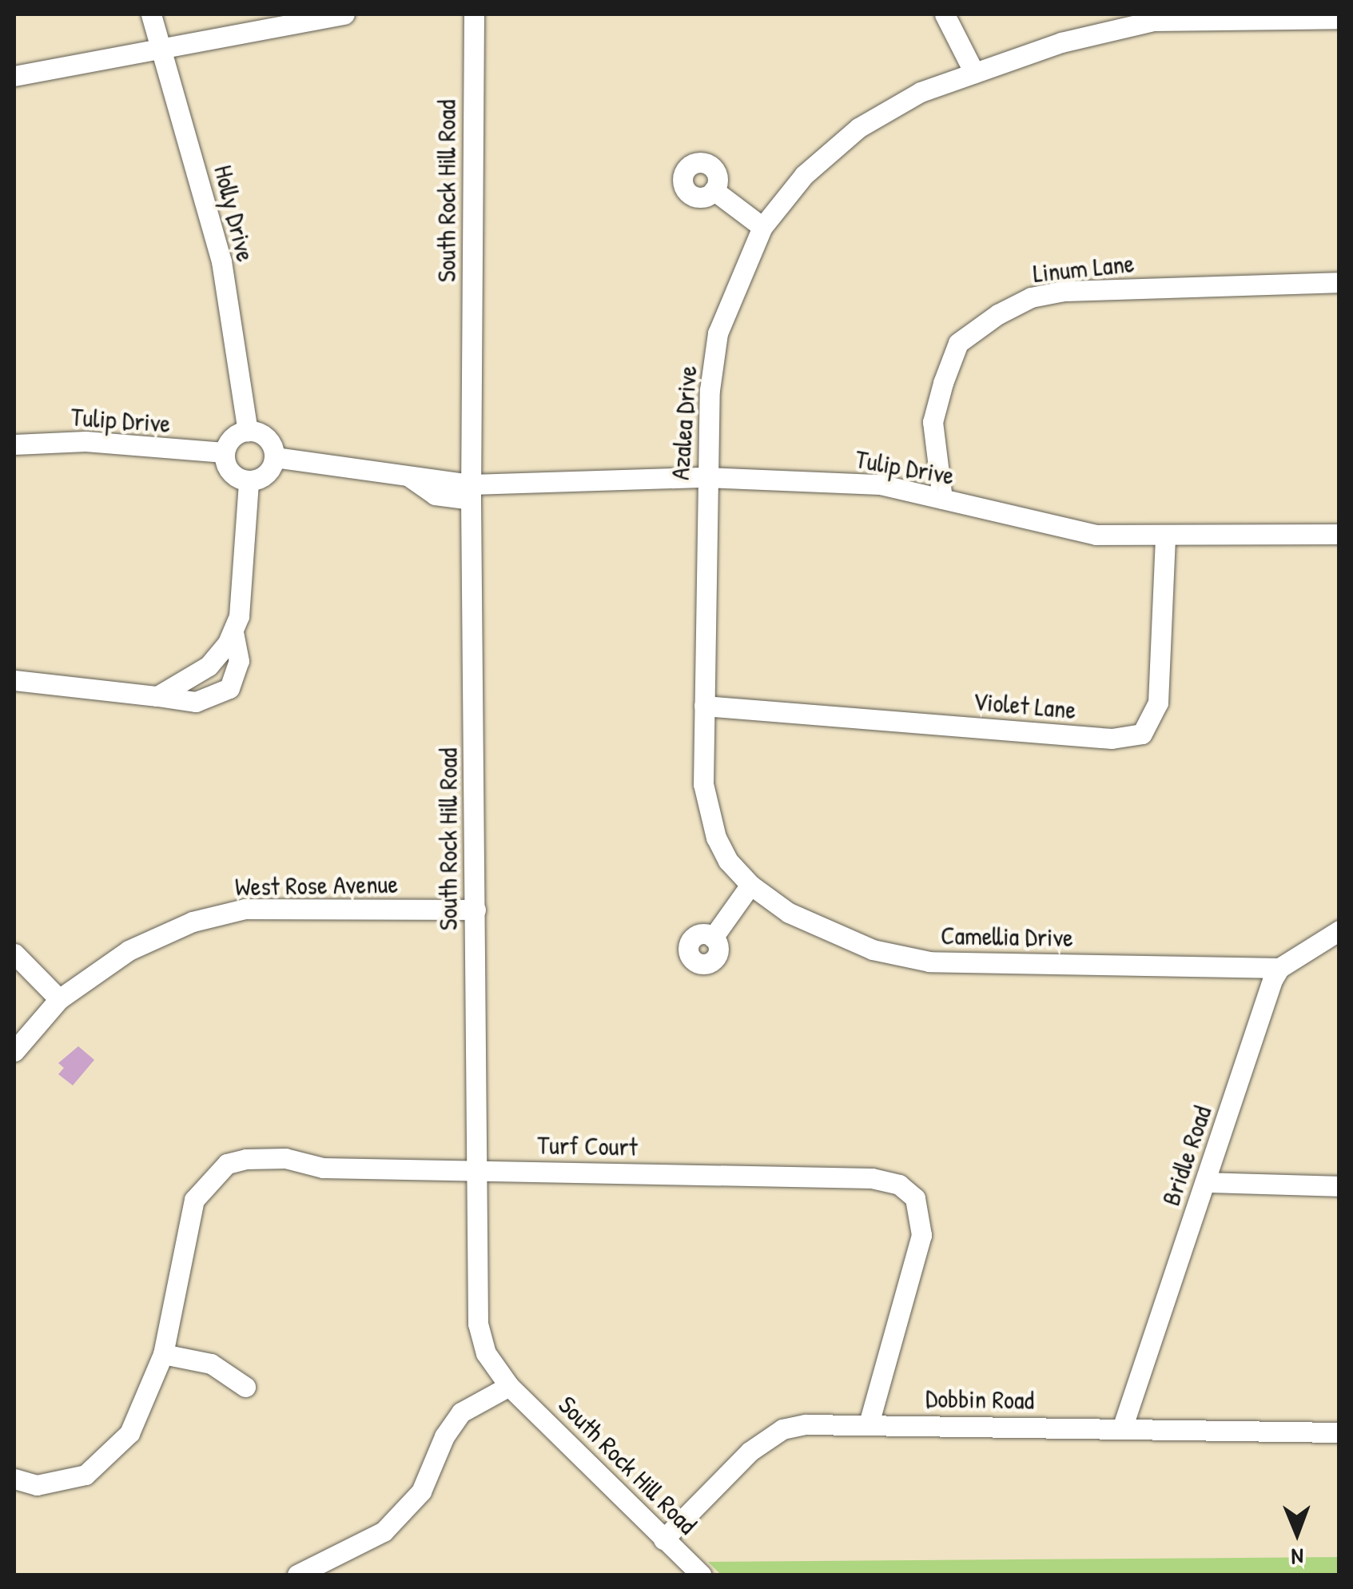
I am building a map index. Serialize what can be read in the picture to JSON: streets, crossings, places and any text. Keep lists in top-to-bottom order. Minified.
{"streets":{"street":["South Rock Hill Road","Holly Drive","Linum Lane","Tulip Drive","Azalea Drive","Violet Lane","West Rose Avenue","Camellia Drive","Turf Court","Bridle Road","Dobbin Road"]},"crossings":[["South Rock Hill Road","Tulip Drive"],["South Rock Hill Road","West Rose Avenue"],["South Rock Hill Road","Turf Court"],["South Rock Hill Road","Dobbin Road"],["Holly Drive","Tulip Drive"],["Linum Lane","Tulip Drive"],["Tulip Drive","Azalea Drive"],["Tulip Drive","Violet Lane"],["Azalea Drive","Violet Lane"],["Azalea Drive","Camellia Drive"],["Camellia Drive","Bridle Road"],["Turf Court","Dobbin Road"],["Bridle Road","Dobbin Road"]],"north":"bottom"}
